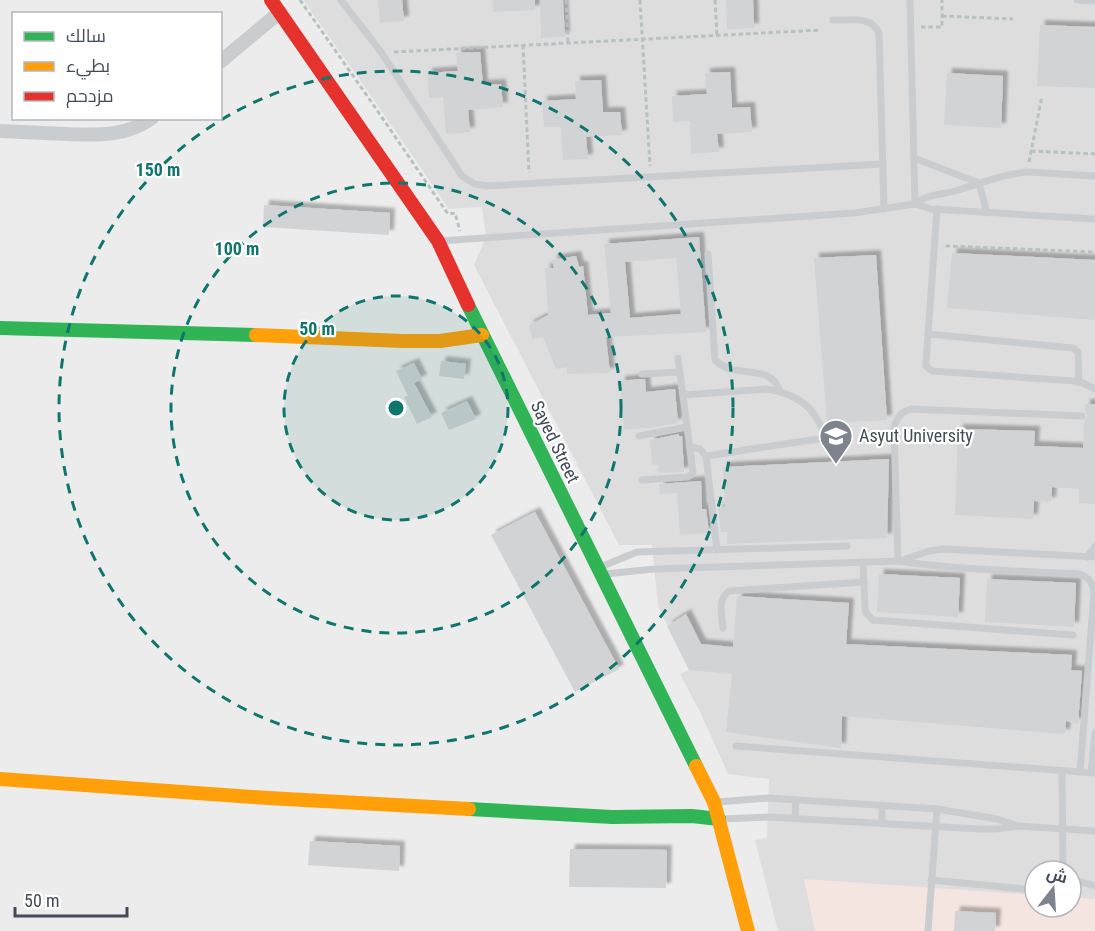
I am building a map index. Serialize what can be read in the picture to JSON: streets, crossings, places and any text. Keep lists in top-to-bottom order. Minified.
{"streets":{"street":["Sayed Street"]},"places":{"school or university":["Asyut University"]},"legend":["سالك","بطيء","مزدحم"],"scale_bar":"50 m","north":"top","rings":["150 m","100 m","50 m"]}
